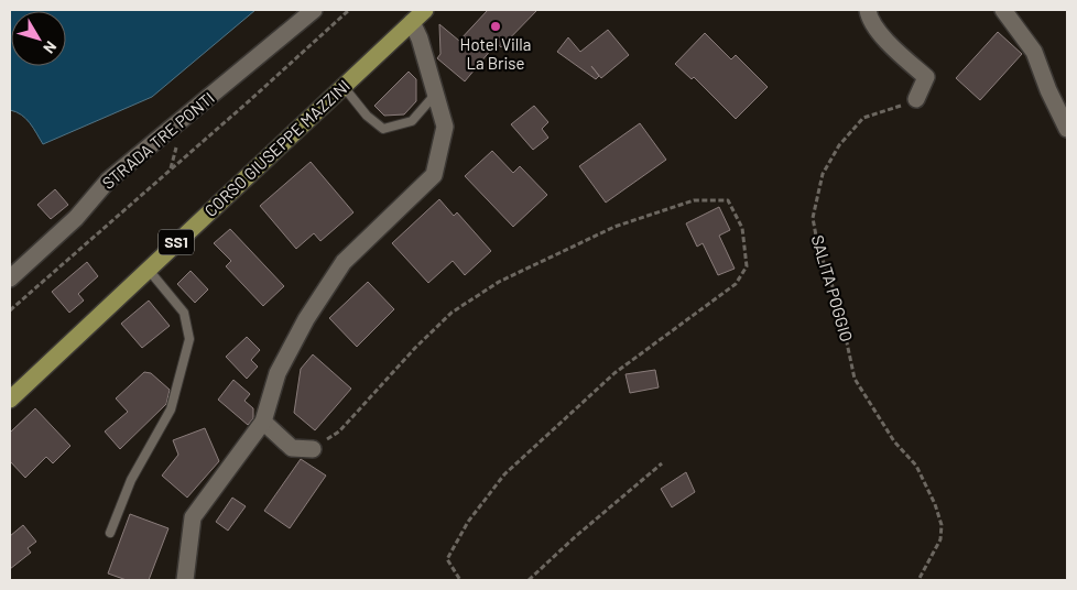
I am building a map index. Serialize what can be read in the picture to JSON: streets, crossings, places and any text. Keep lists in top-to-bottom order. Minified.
{"streets":{"main road":["CORSO GIUSEPPE MAZZINI","SS1"],"street":["STRADA TRE PONTI"],"path":["SALITA POGGIO"]},"places":["Hotel Villa La Brise"],"north":"bottom right"}
